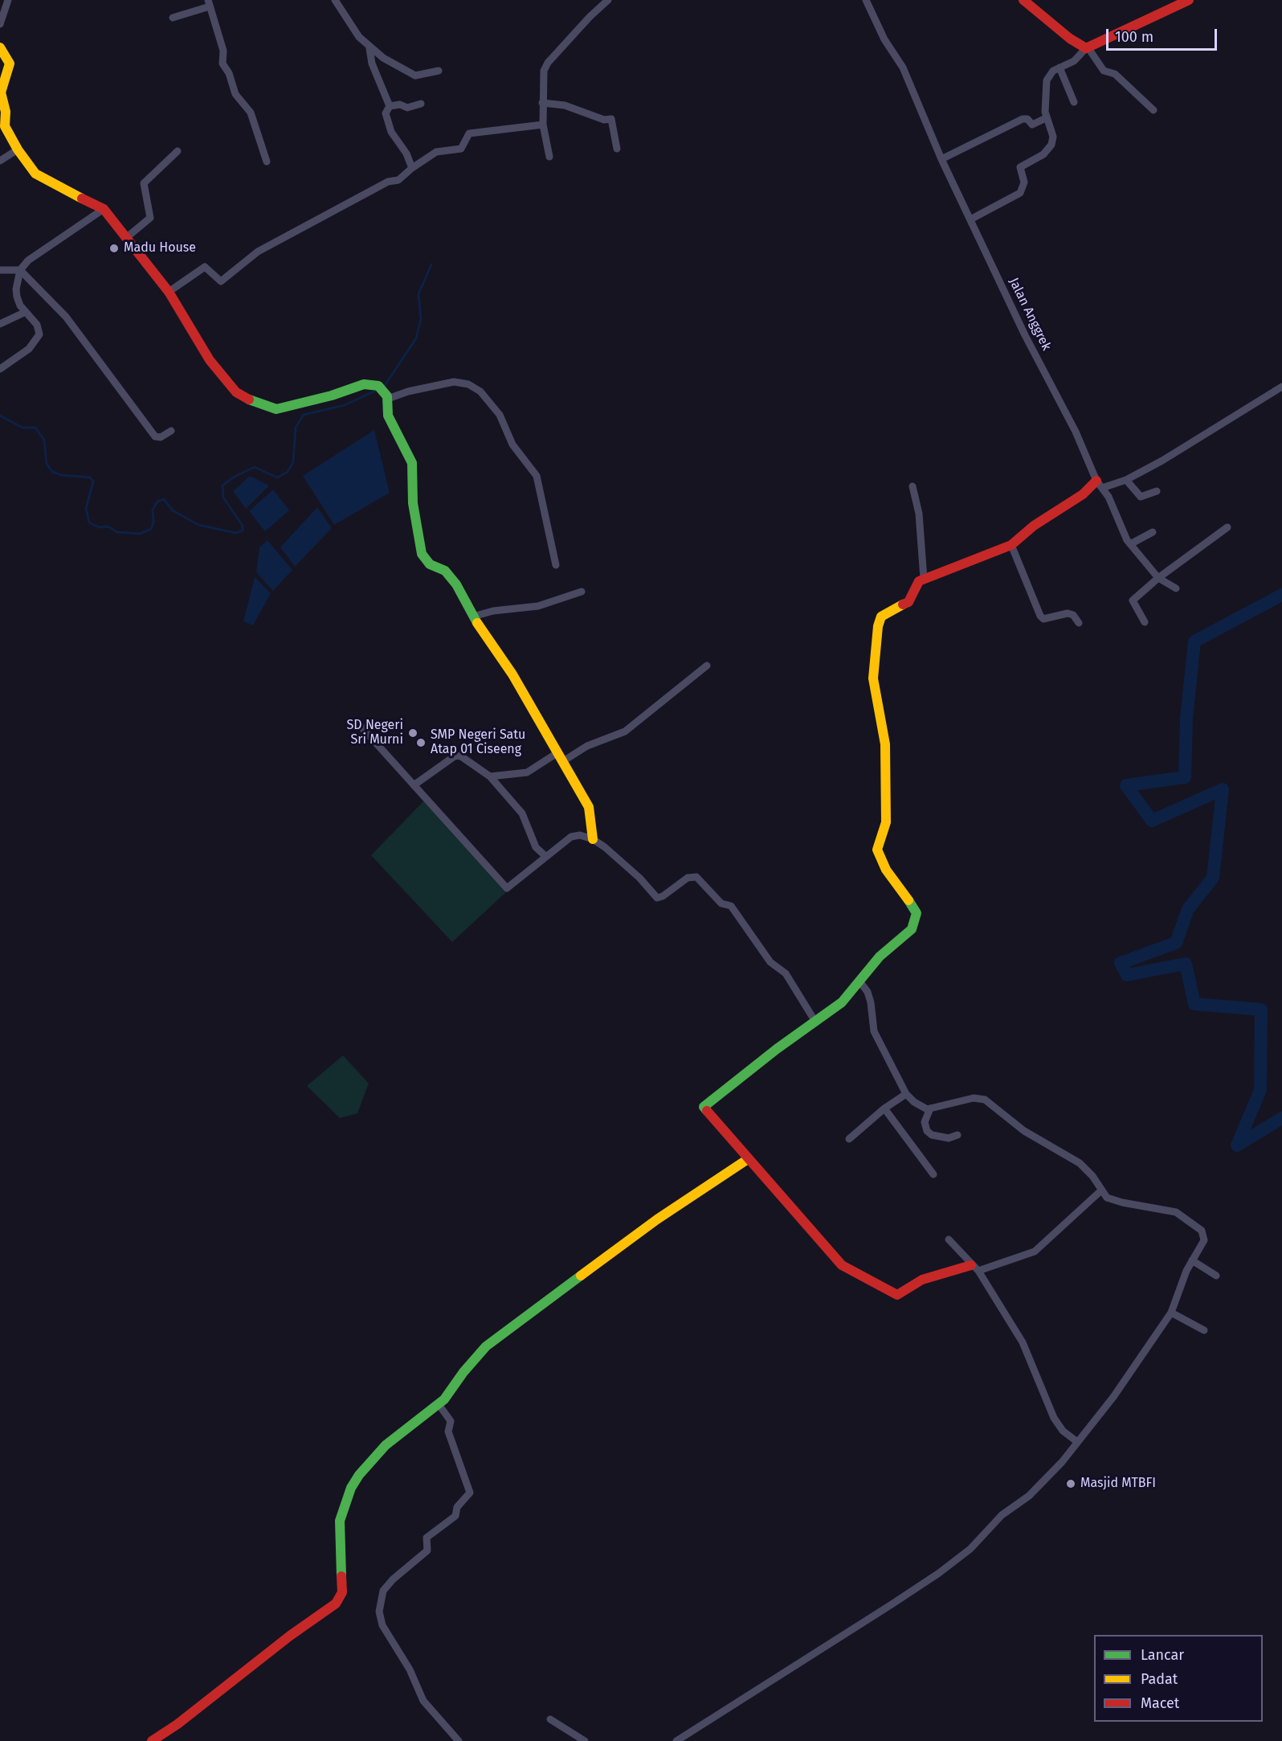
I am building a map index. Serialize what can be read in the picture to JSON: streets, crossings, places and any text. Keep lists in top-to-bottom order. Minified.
{"streets":{"street":["Jalan Anggrek"]},"places":["Madu House","SD Negeri Sri Murni","SMP Negeri Satu Atap 01 Ciseeng","Masjid MTBFI"],"legend":["Lancar","Padat","Macet"],"scale_bar":"100 m"}
